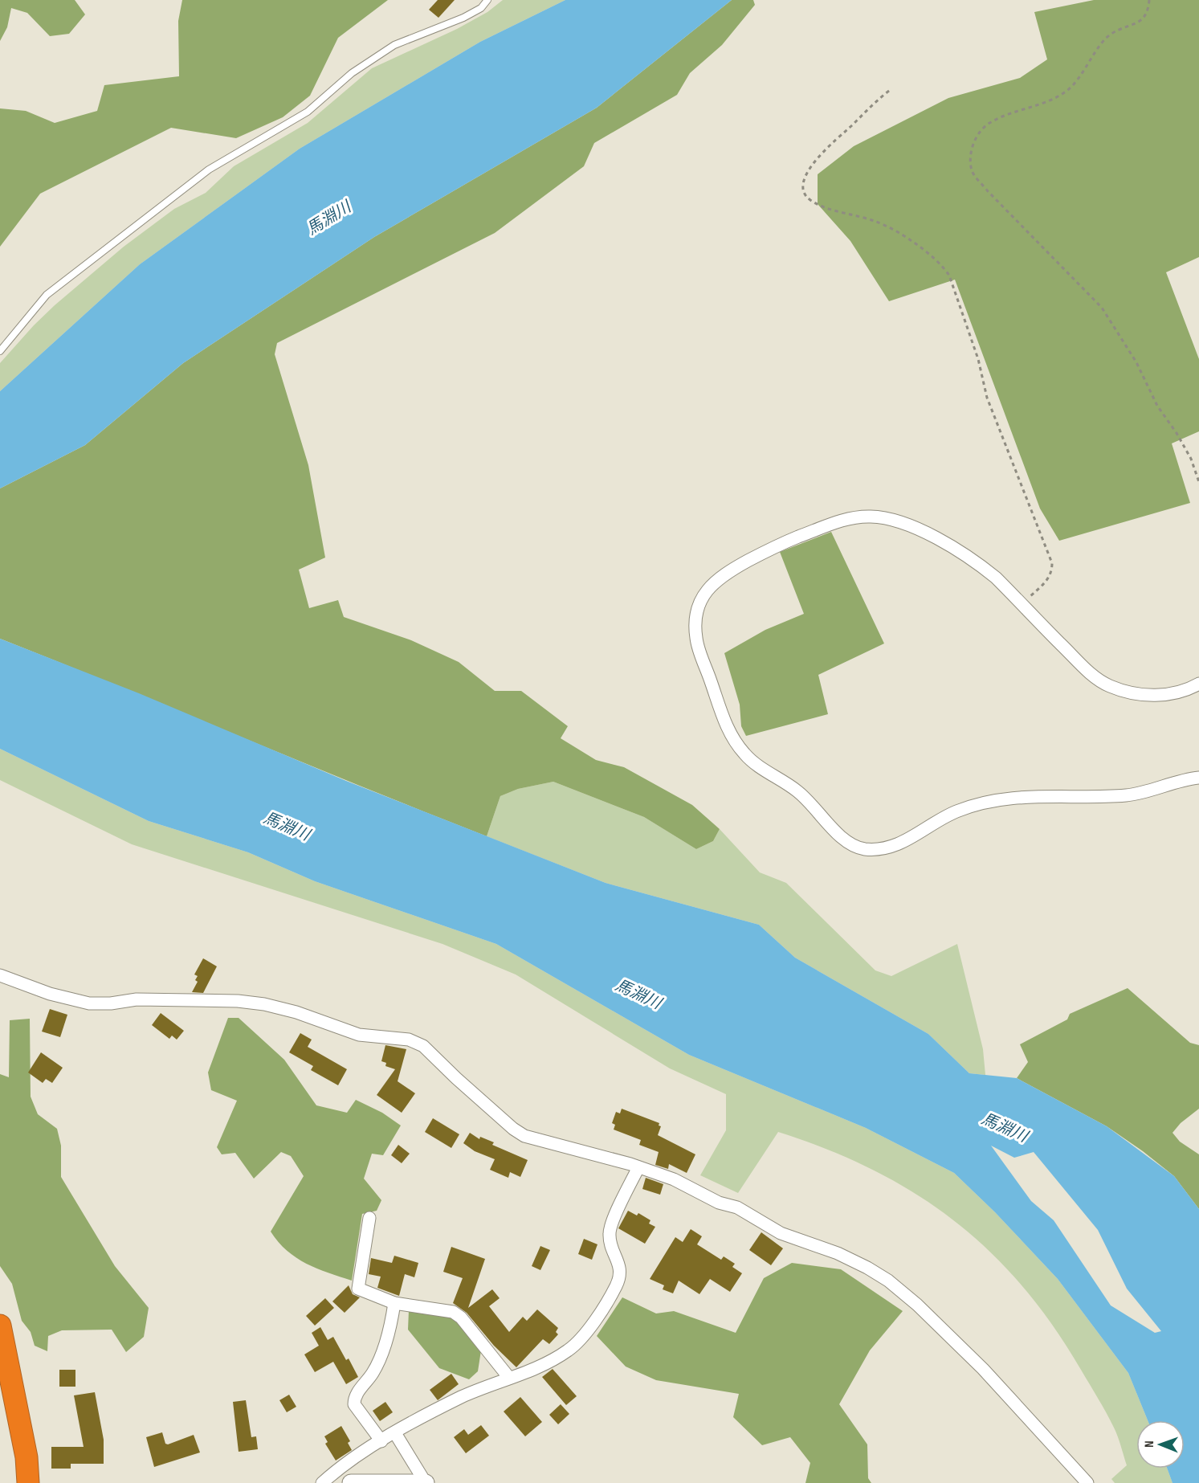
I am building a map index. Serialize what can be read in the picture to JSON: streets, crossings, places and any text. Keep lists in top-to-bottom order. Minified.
{"water":["馬淵川"],"north":"left"}
